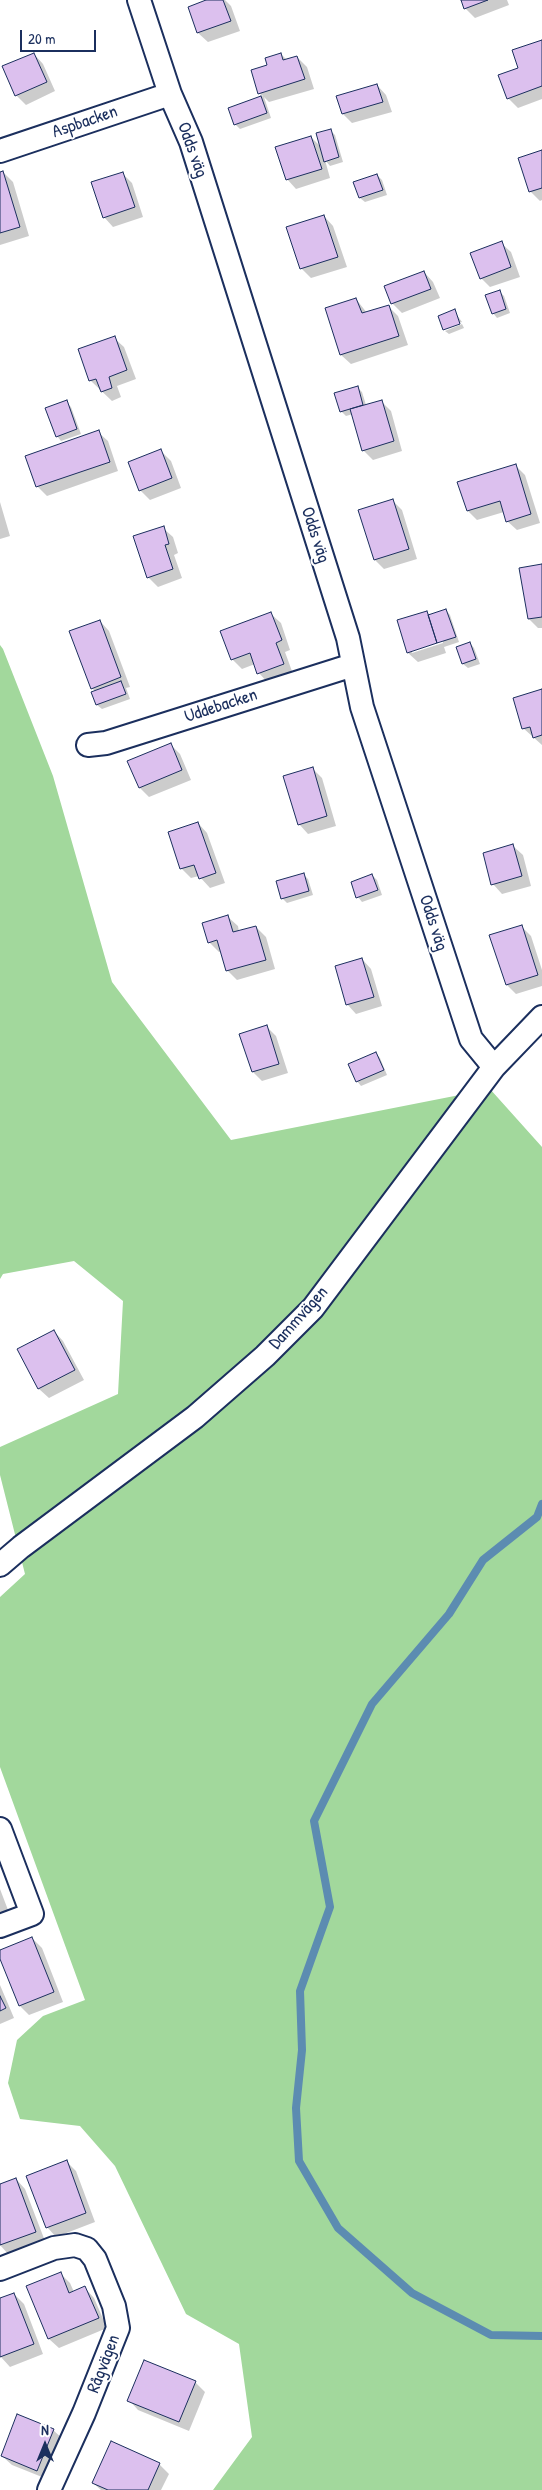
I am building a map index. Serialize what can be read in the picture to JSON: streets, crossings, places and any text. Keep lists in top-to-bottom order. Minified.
{"streets":{"street":["Aspbacken","Odds väg","Uddebacken","Dammvägen","Rågvägen"]},"crossings":[["Aspbacken","Odds väg"],["Odds väg","Uddebacken"],["Odds väg","Dammvägen"]],"scale_bar":"20 m","north":"top"}
